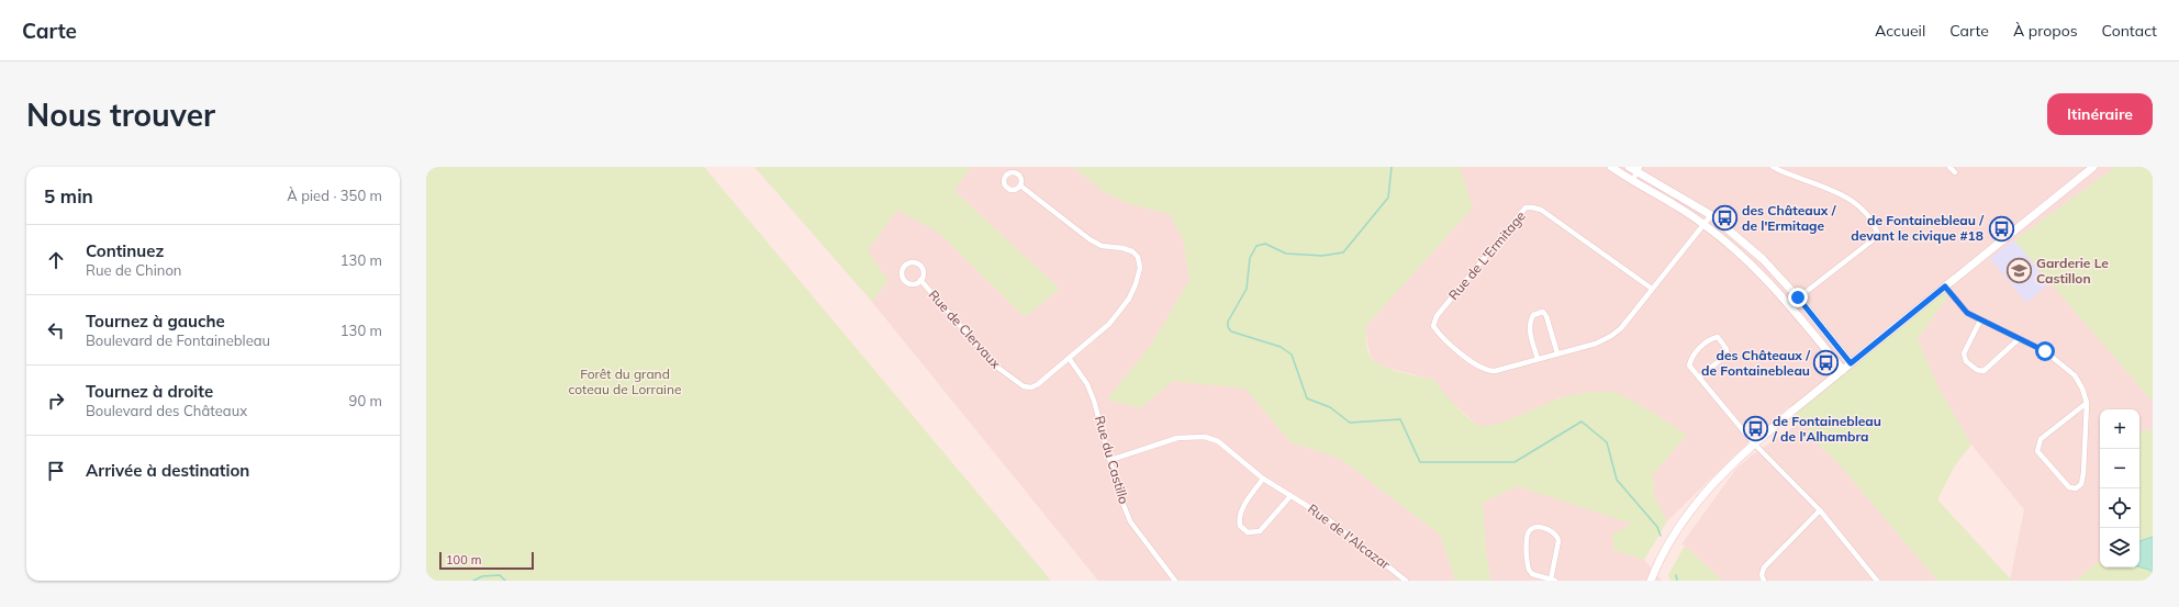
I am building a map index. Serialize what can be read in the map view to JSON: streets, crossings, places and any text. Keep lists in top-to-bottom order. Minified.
{"streets":{"street":["Rue de L'Ermitage","Rue de Clervaux","Rue du Castillo","Rue de l'Alcazar"]},"crossings":[["Rue de Clervaux","Rue du Castillo"],["Rue du Castillo","Rue de l'Alcazar"]],"parks":["Forêt du grand coteau de Lorraine"],"places":{"bus stop":["des Châteaux / de l'Ermitage","de Fontainebleau / devant le civique #18","des Châteaux / de Fontainebleau","de Fontainebleau / de l'Alhambra"],"school or university":["Garderie Le Castillon"]},"scale_bar":"100 m","page":{"header":"Carte","nav":["Accueil","Carte","À propos","Contact"],"buttons":"Itinéraire","title":"Nous trouver","heading":["5 min","À pied · 350 m"],"list":[["Continuez","Rue de Chinon","130 m"],["Tournez à gauche","Boulevard de Fontainebleau","130 m"],["Tournez à droite","Boulevard des Châteaux","90 m"],"Arrivée à destination"],"map_buttons":["+","−"],"scale":"100 m"}}
